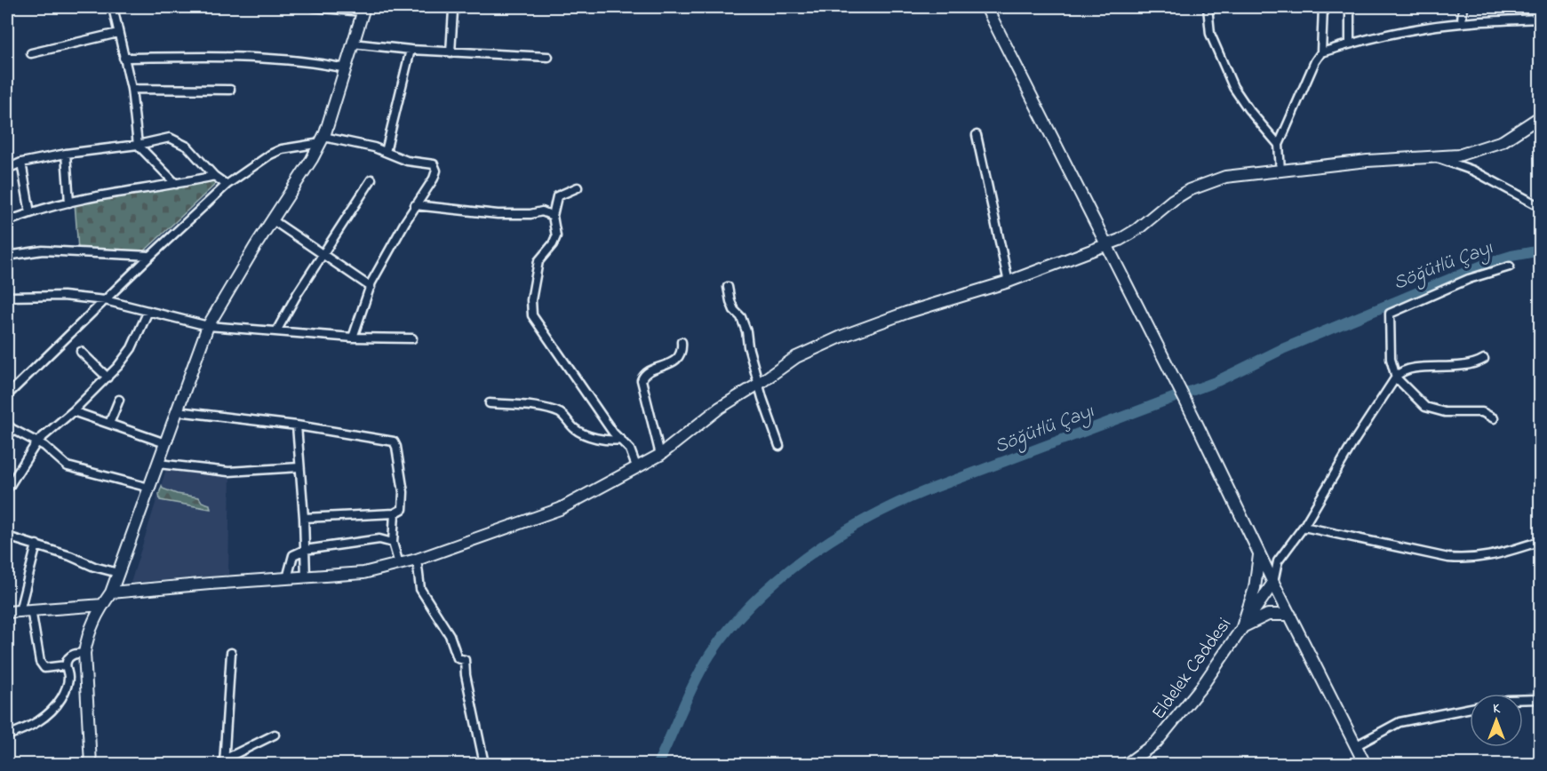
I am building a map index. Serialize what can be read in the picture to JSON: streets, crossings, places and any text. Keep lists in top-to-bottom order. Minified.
{"streets":{"street":["Eldelek Caddesi"]},"water":["Söğütlü Çayı"],"north":"top"}
